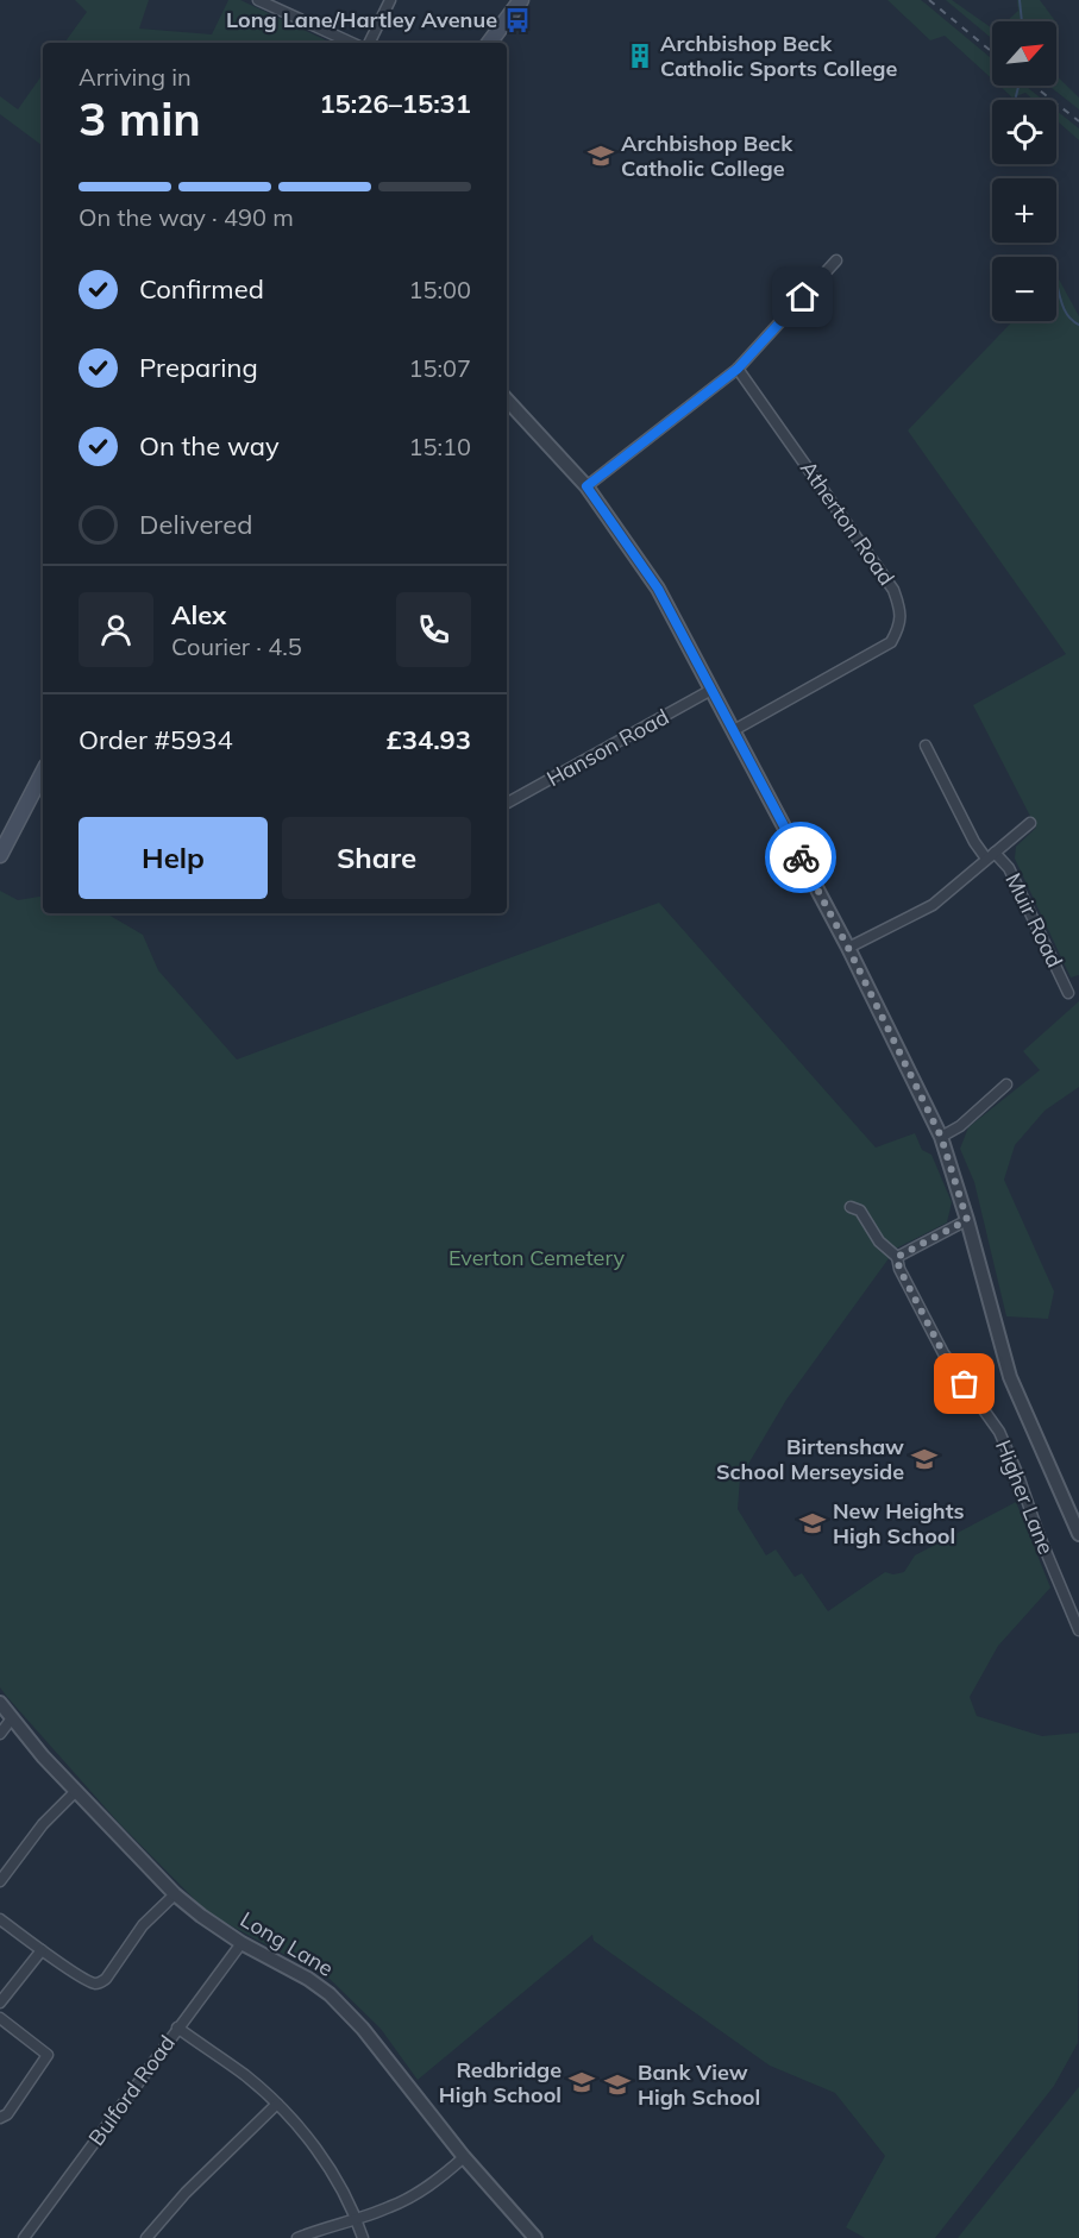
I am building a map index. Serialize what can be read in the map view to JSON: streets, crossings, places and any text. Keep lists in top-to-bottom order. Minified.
{"streets":{"street":["Atherton Road","Hanson Road","Muir Road","Higher Lane","Long Lane","Bulford Road"]},"crossings":[["Long Lane","Bulford Road"]],"parks":["Everton Cemetery"],"places":{"bus stop":["Long Lane/Hartley Avenue"],"building":["Archbishop Beck Catholic Sports College"],"school or university":["Archbishop Beck Catholic College","Birtenshaw School Merseyside","New Heights High School","Redbridge High School","Bank View High School"]},"north":"top right","page":{"map_buttons":["+","−"],"heading":["3 min","Arriving in","15:26–15:31"],"panel":["Alex","Courier · 4.5","Order #5934","£34.93"],"bar":"On the way · 490 m","list":[["Confirmed","15:00"],["Preparing","15:07"],["On the way","15:10"],"Delivered"],"buttons":["Help","Share"]}}
